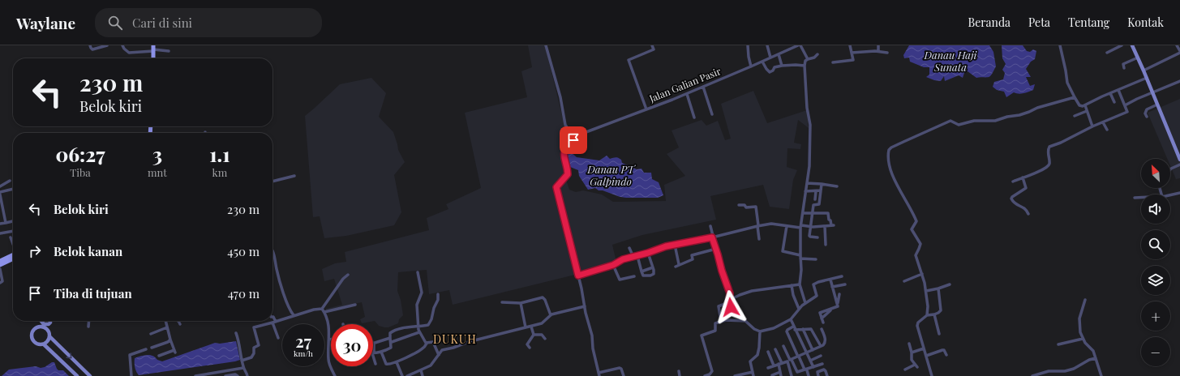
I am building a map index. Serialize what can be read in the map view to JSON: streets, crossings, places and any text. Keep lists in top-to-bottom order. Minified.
{"streets":{"street":["Jalan Galian Pasir"]},"districts":["DUKUH"],"water":["Danau Haji Sunata","Danau PT Galpindo"],"north":"top left","page":{"header":"Waylane","search":"Cari di sini","nav":["Beranda","Peta","Tentang","Kontak"],"turn":["230 m","Belok kiri"],"eta":["06:27","Tiba","3","mnt","1.1","km"],"map_buttons":["+","−"],"list":[{"name":"Belok kiri","value":"230 m"},{"name":"Belok kanan","value":"450 m"},{"name":"Tiba di tujuan","value":"470 m"}],"speed":"27 km/h","limit":"30"}}
